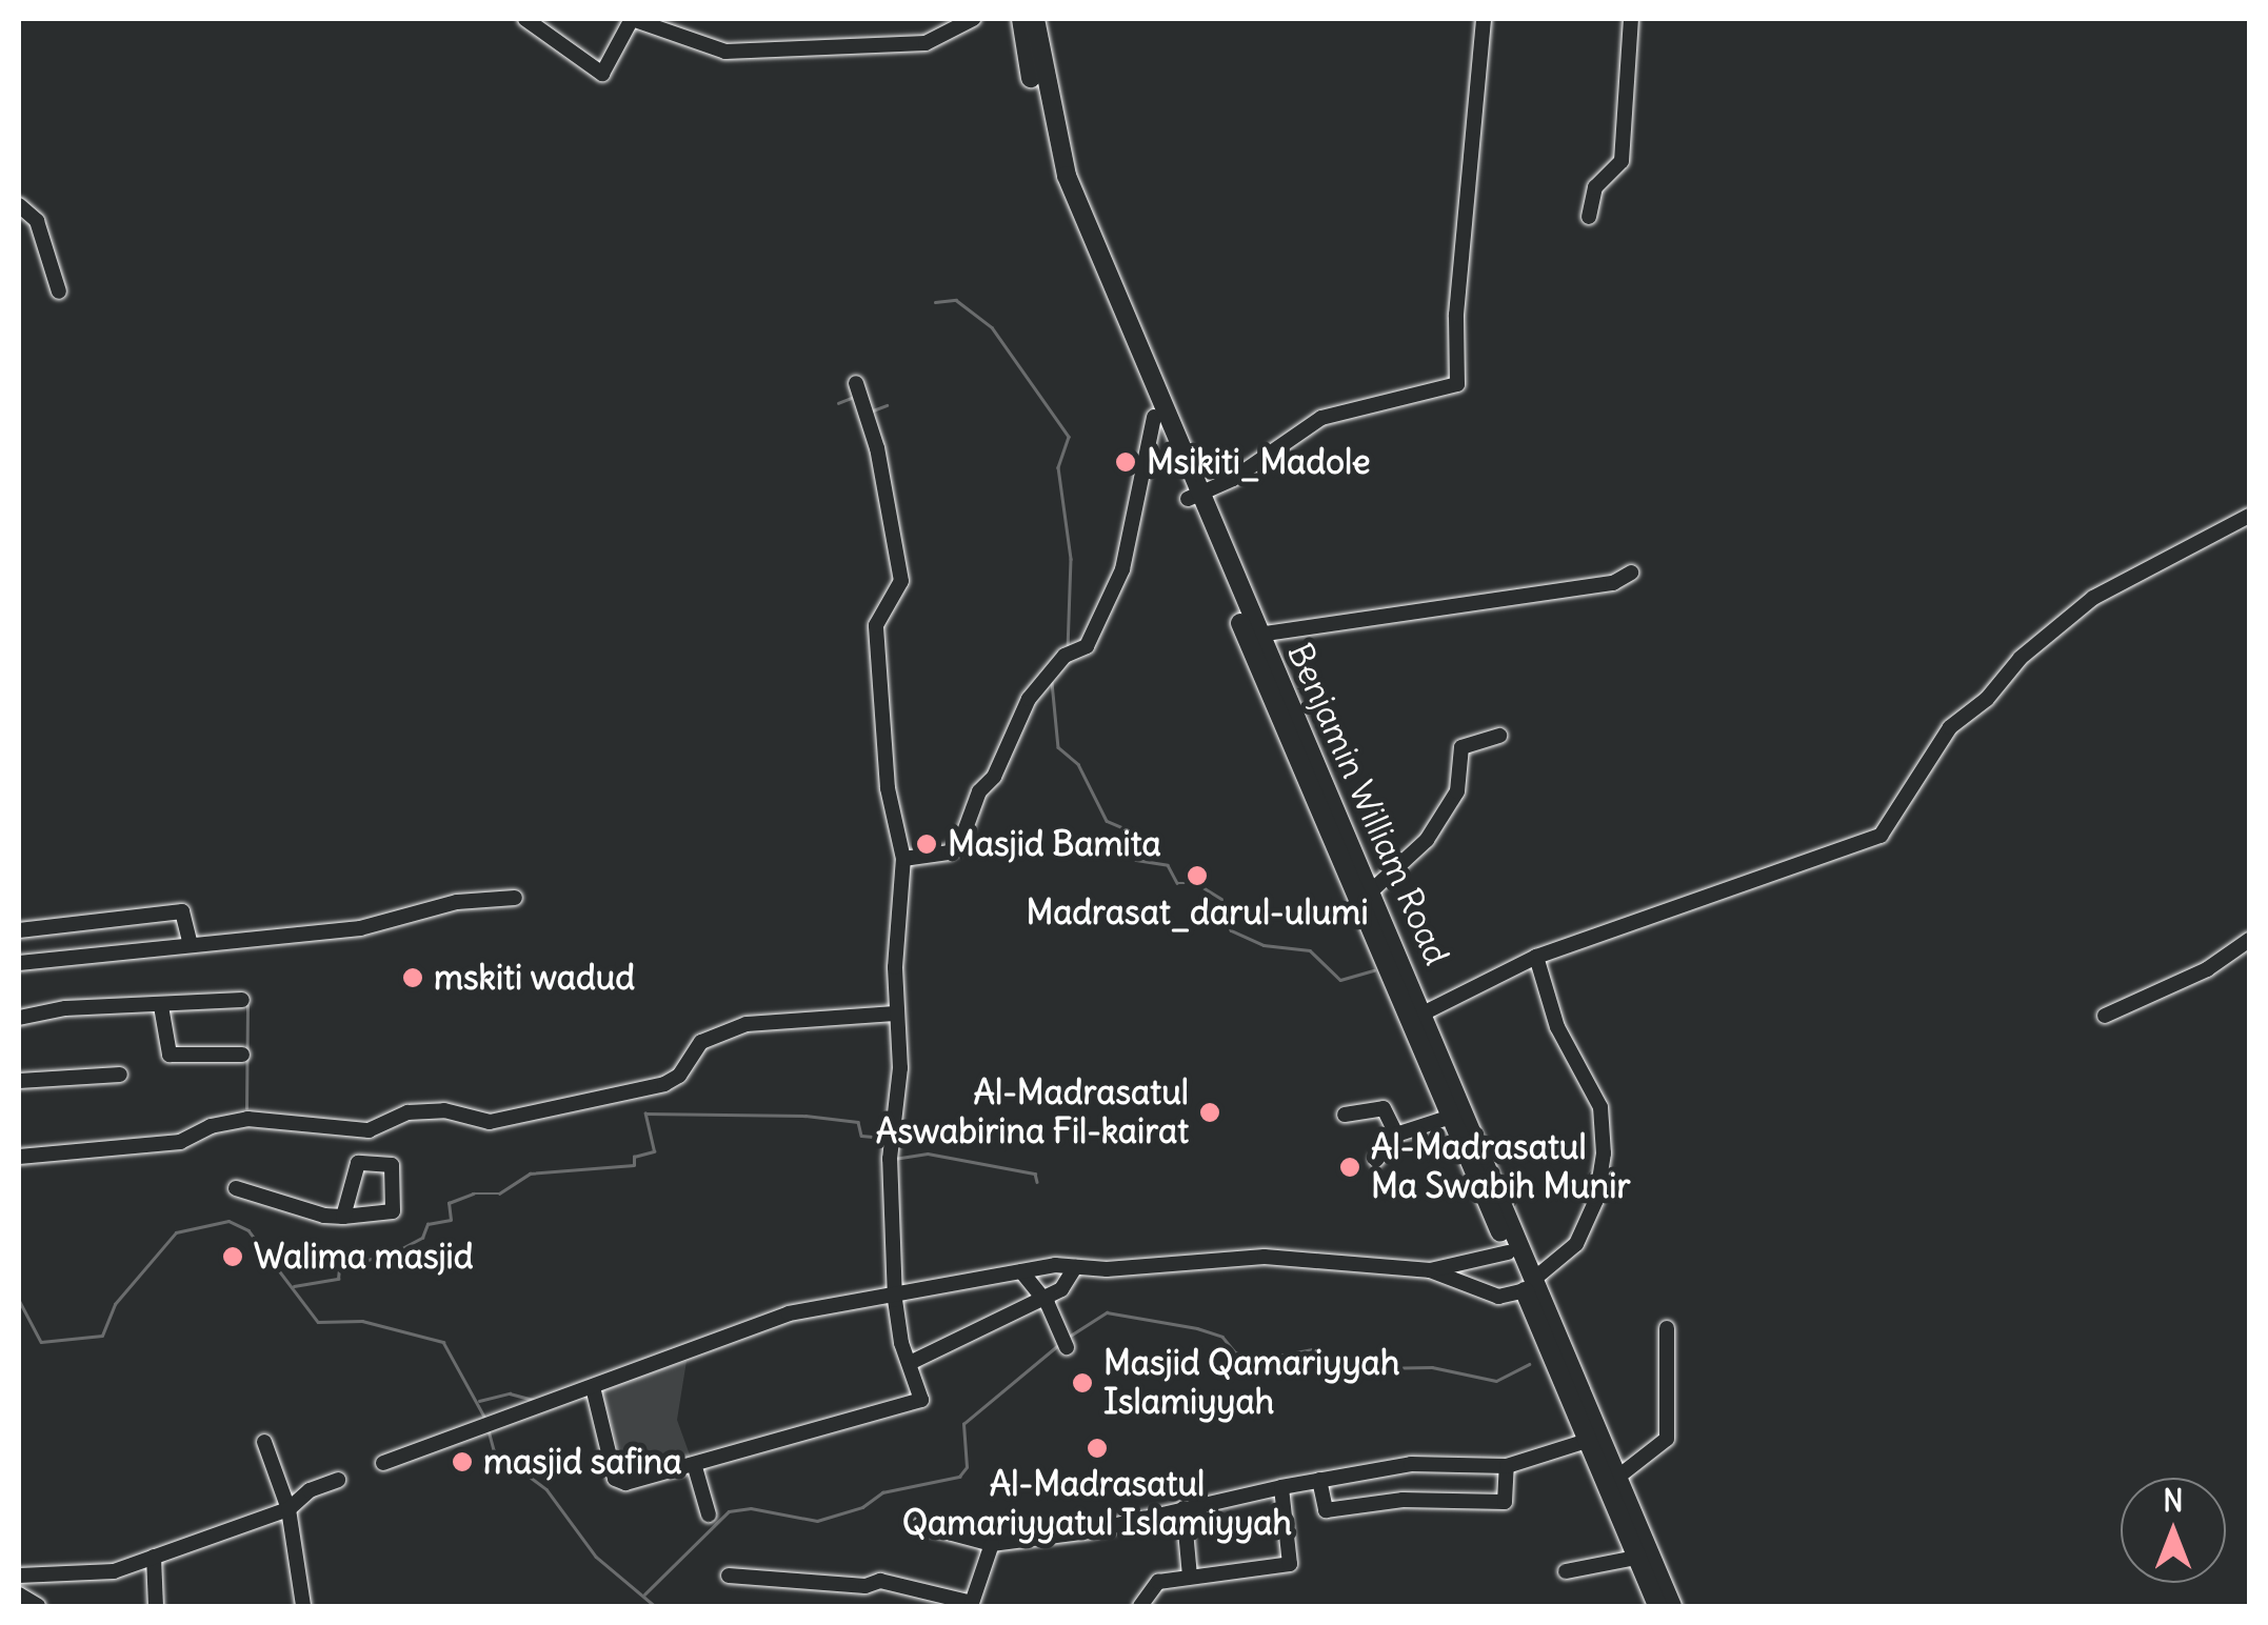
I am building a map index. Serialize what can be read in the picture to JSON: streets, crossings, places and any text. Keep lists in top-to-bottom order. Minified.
{"streets":{"main road":["Benjamin William Road"]},"places":["Msikiti_Madole","Masjid Bamita","Madrasat_darul-ulumi","mskiti wadud","Al-Madrasatul Aswabirina Fil-kairat","Al-Madrasatul Ma Swabih Munir","Walima masjid","Masjid Qamariyyah Islamiyyah","Al-Madrasatul Qamariyyatul Islamiyyah","masjid safina"],"north":"top"}
